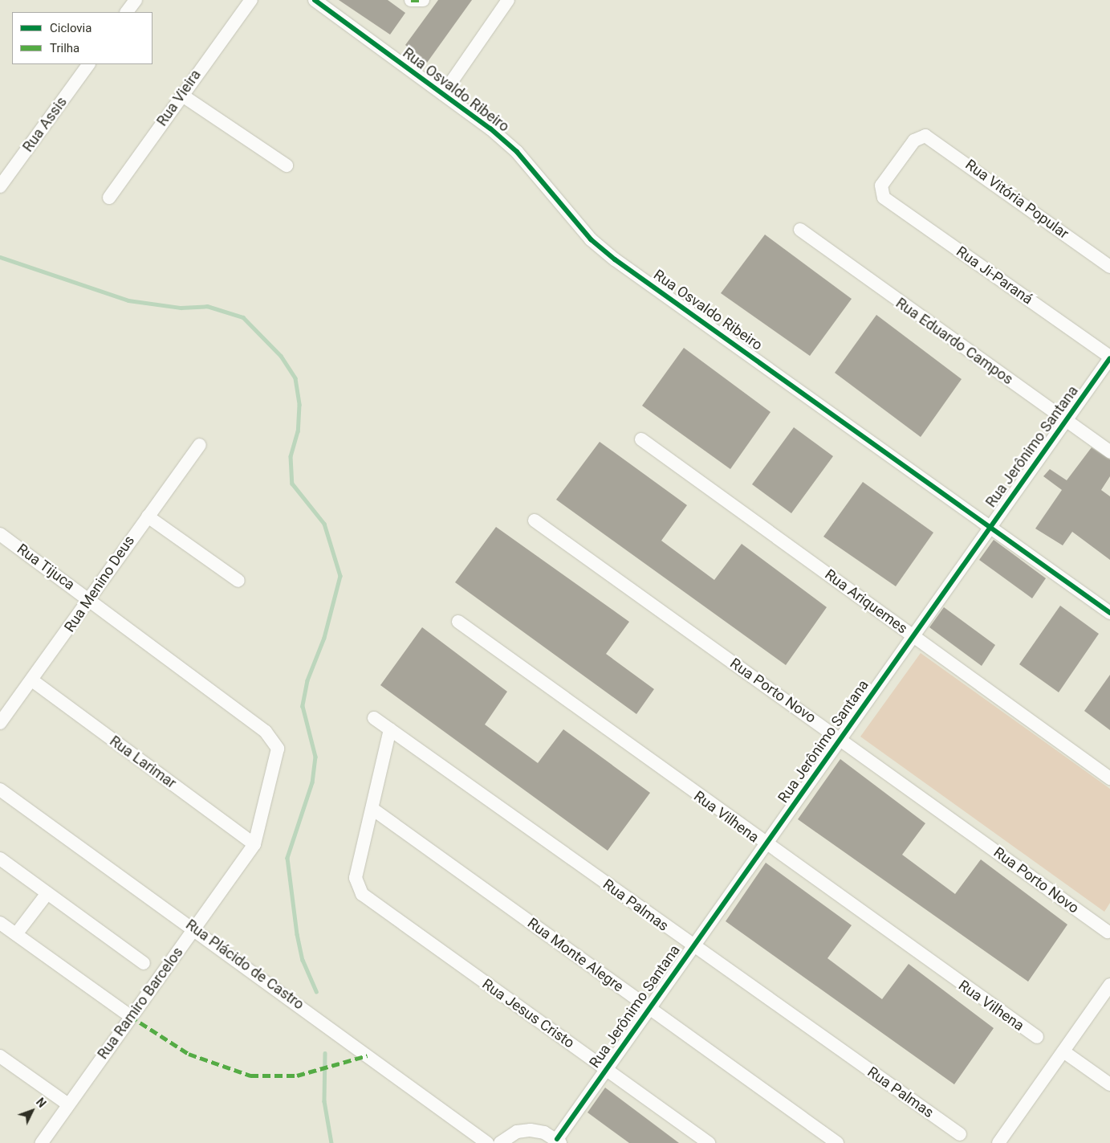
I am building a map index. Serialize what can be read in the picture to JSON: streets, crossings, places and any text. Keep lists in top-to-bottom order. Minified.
{"streets":{"street":["Rua Osvaldo Ribeiro","Rua Vieira","Rua Assis","Rua Vitória Popular","Rua Ji-Paraná","Rua Eduardo Campos","Rua Jerônimo Santana","Rua Tijuca","Rua Menino Deus","Rua Ariquemes","Rua Porto Novo","Rua Larimar","Rua Vilhena","Rua Palmas","Rua Monte Alegre","Rua Plácido de Castro","Rua Ramiro Barcelos","Rua Jesus Cristo"]},"crossings":[["Rua Osvaldo Ribeiro","Rua Jerônimo Santana"],["Rua Vitória Popular","Rua Ji-Paraná"],["Rua Ji-Paraná","Rua Jerônimo Santana"],["Rua Eduardo Campos","Rua Jerônimo Santana"],["Rua Jerônimo Santana","Rua Ariquemes"],["Rua Jerônimo Santana","Rua Porto Novo"],["Rua Jerônimo Santana","Rua Vilhena"],["Rua Jerônimo Santana","Rua Palmas"],["Rua Jerônimo Santana","Rua Monte Alegre"],["Rua Jerônimo Santana","Rua Jesus Cristo"],["Rua Tijuca","Rua Menino Deus"],["Rua Tijuca","Rua Larimar"],["Rua Tijuca","Rua Ramiro Barcelos"],["Rua Menino Deus","Rua Larimar"],["Rua Larimar","Rua Ramiro Barcelos"],["Rua Monte Alegre","Rua Jesus Cristo"],["Rua Plácido de Castro","Rua Ramiro Barcelos"]],"legend":["Ciclovia","Trilha"],"north":"top right"}
